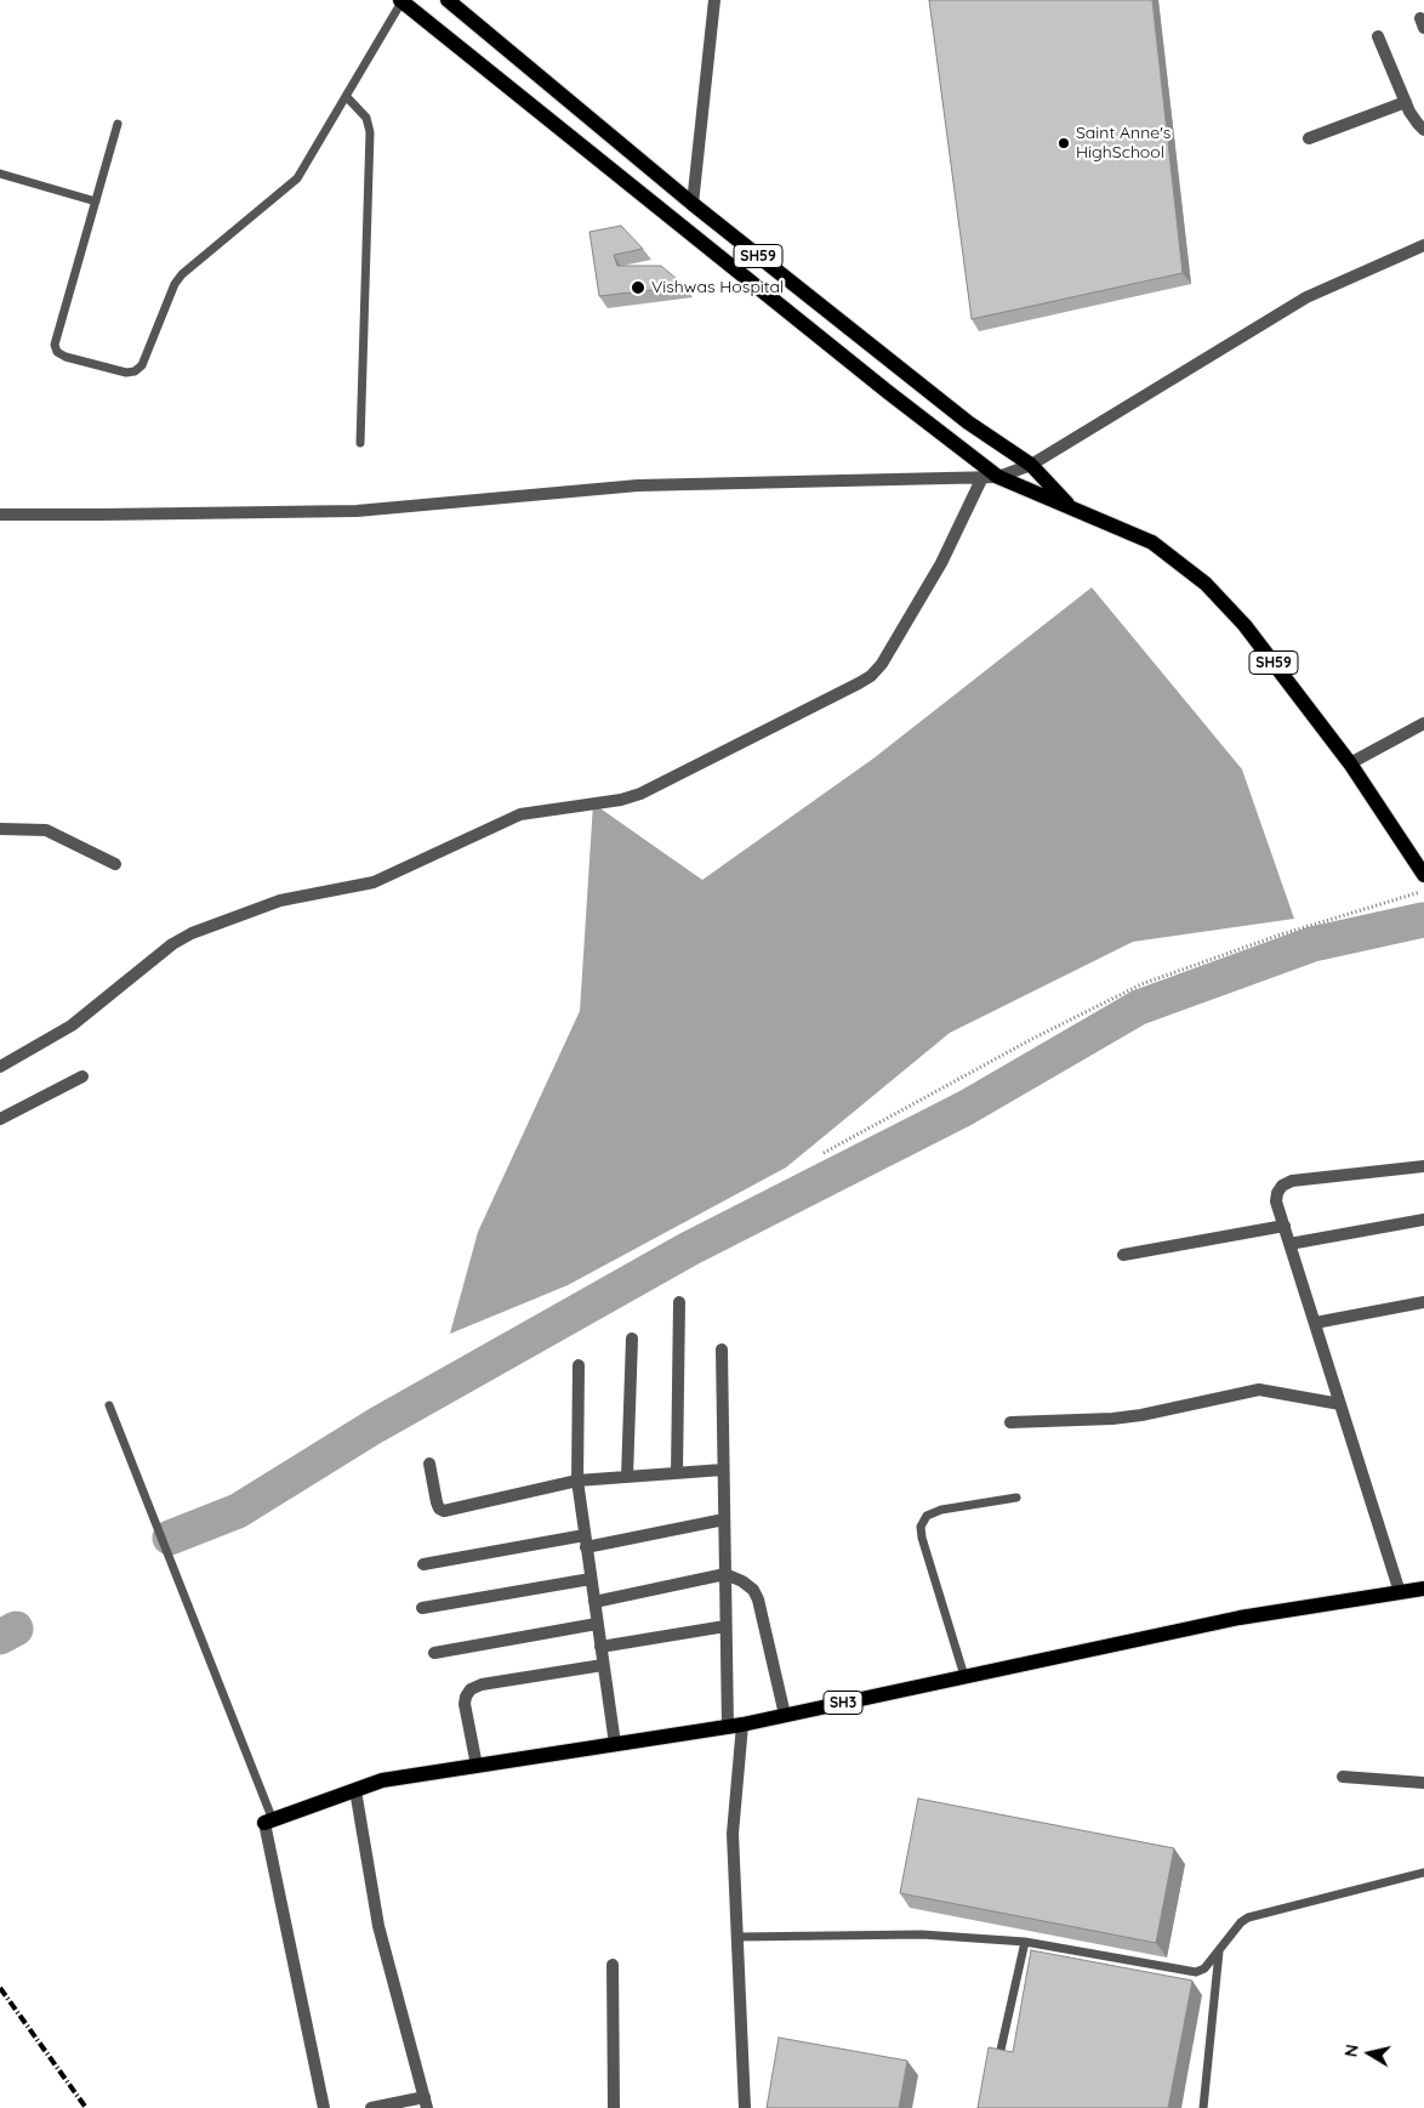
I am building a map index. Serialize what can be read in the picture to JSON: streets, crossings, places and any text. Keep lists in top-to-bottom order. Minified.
{"streets":{"main road":["SH59","SH3"]},"places":["Saint Anne's HighSchool","Vishwas Hospital"],"north":"left"}
